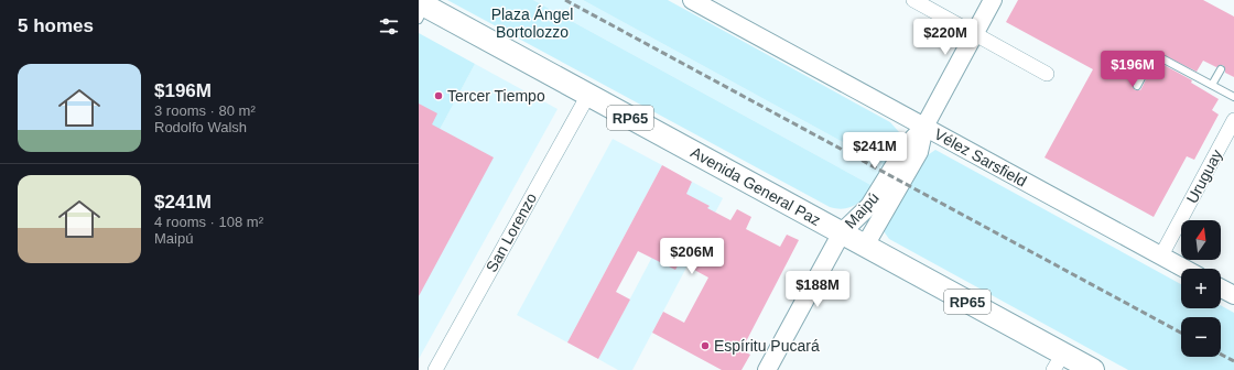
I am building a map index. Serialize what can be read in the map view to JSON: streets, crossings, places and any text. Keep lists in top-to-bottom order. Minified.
{"streets":{"main road":["RP65","Avenida General Paz"],"street":["Vélez Sarsfield","Uruguay","Maipú","San Lorenzo"]},"crossings":[["Vélez Sarsfield","Uruguay"],["Vélez Sarsfield","Maipú"],["Avenida General Paz","Maipú"],["Avenida General Paz","San Lorenzo"]],"parks":["Plaza Ángel Bortolozzo"],"places":["Tercer Tiempo","Espíritu Pucará"],"north":"top","page":{"heading":"5 homes","price":["$220M","$196M","$241M","$206M","$188M"],"list":[{"name":"$196M","note":"3 rooms · 80 m² · Rodolfo Walsh"},{"name":"$241M","note":"4 rooms · 108 m² · Maipú"}],"map_buttons":["+","−"]}}
